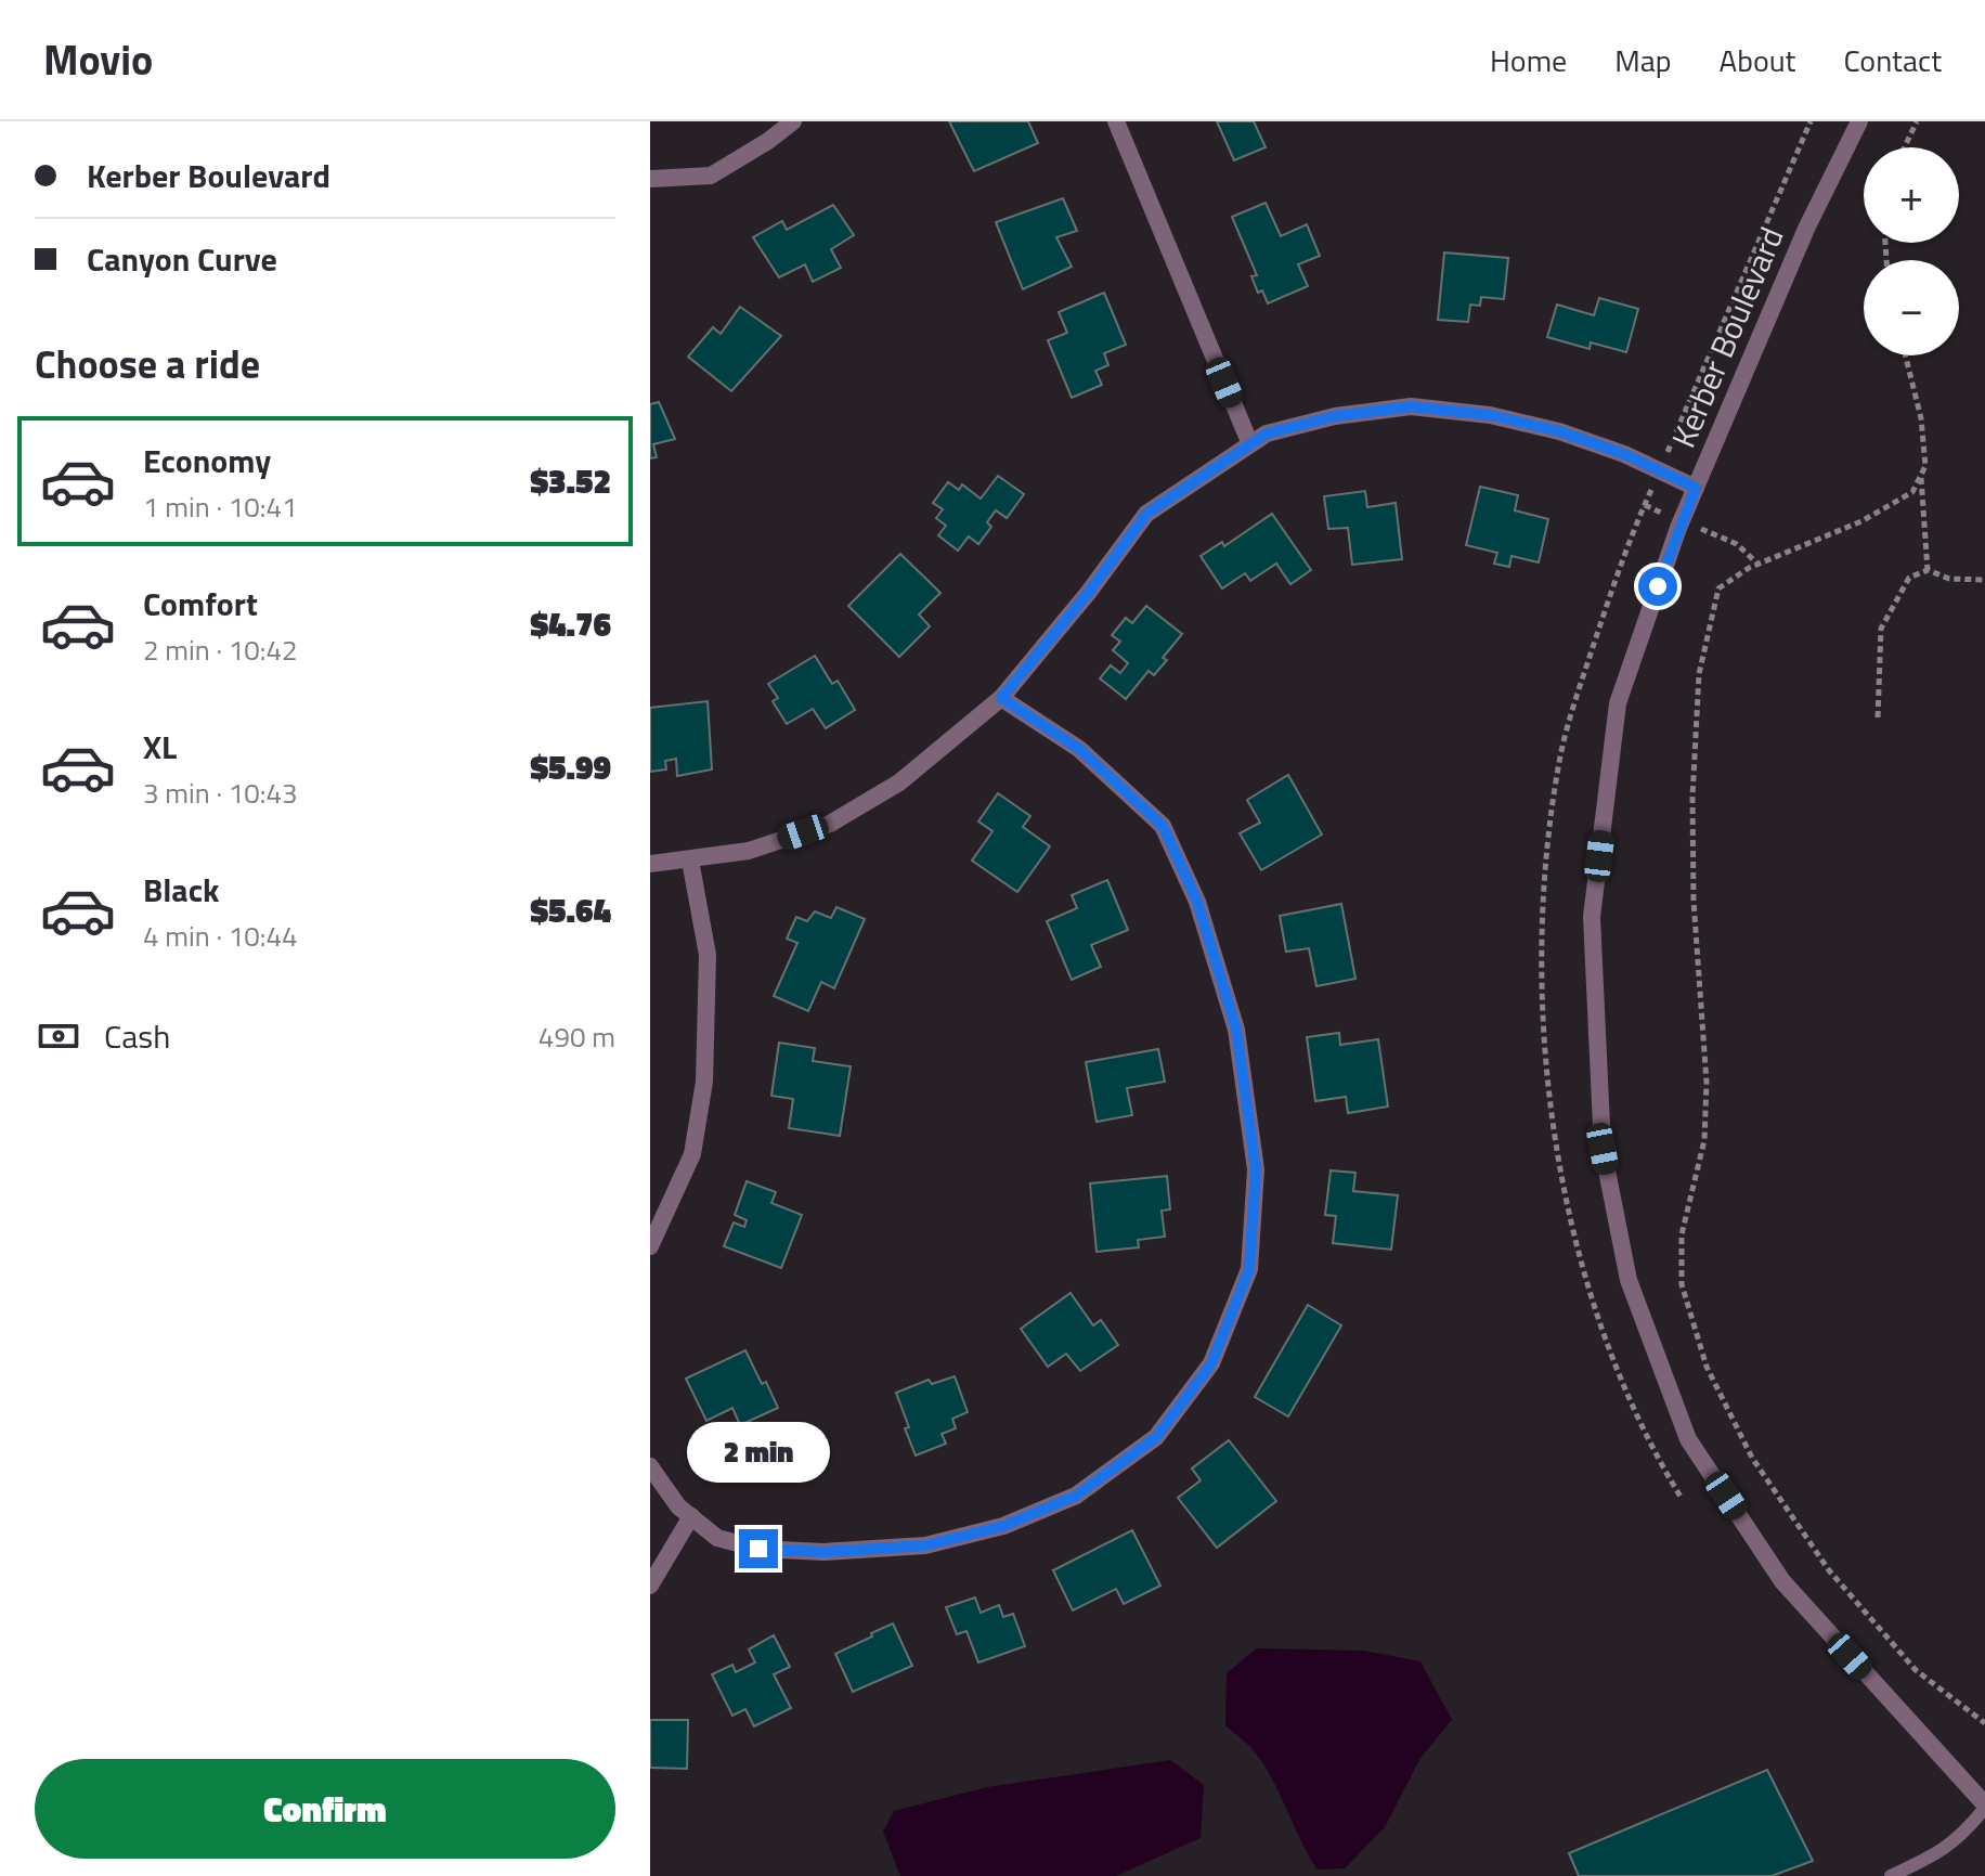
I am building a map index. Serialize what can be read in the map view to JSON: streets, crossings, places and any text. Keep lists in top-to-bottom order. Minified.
{"streets":{"street":["Kerber Boulevard"]},"page":{"header":"Movio","nav":["Home","Map","About","Contact"],"banner":["Kerber Boulevard","Canyon Curve"],"map_buttons":["+","−"],"heading":"Choose a ride","list":[{"name":"Economy","note":"1 min · 10:41","value":"$3.52"},{"name":"Comfort","note":"2 min · 10:42","value":"$4.76"},{"name":"XL","note":"3 min · 10:43","value":"$5.99"},{"name":"Black","note":"4 min · 10:44","value":"$5.64"}],"pay":["Cash","490 m"],"bubble":"2 min","buttons":"Confirm"}}
